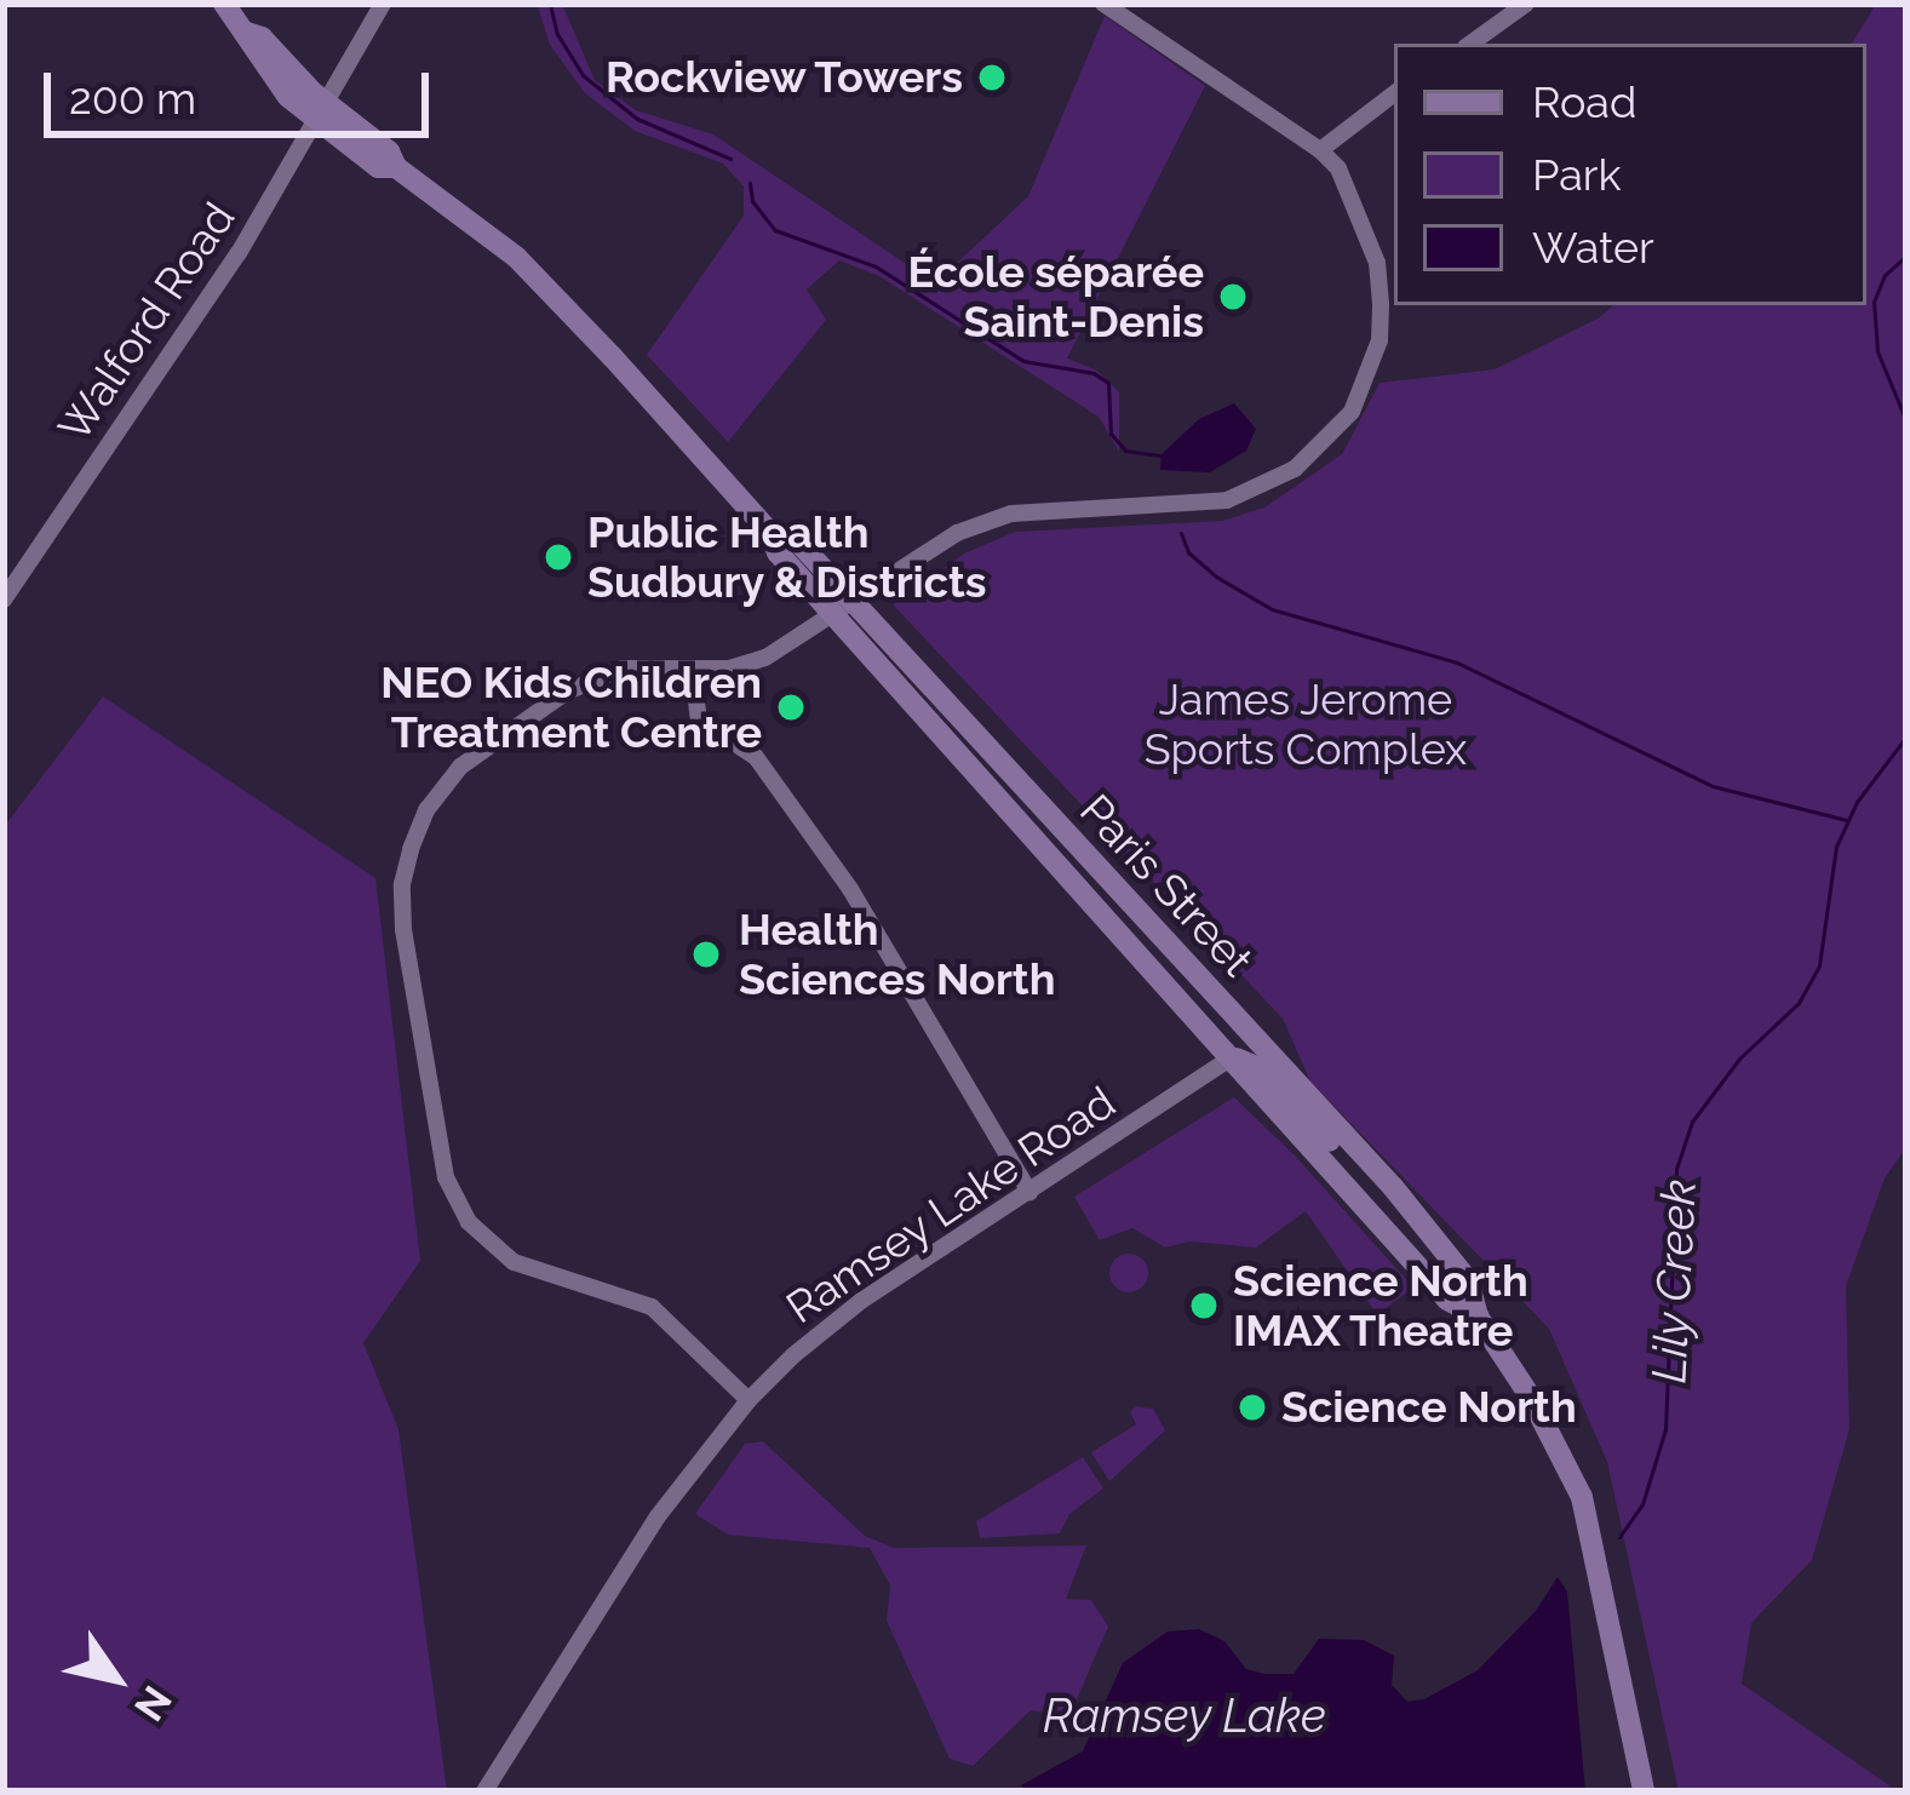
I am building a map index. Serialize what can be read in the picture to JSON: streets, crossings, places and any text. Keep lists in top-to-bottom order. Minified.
{"streets":{"main road":["Paris Street"],"street":["Walford Road","Ramsey Lake Road"]},"crossings":[["Walford Road","Paris Street"],["Paris Street","Ramsey Lake Road"]],"water":["Lily Creek","Ramsey Lake"],"parks":["James Jerome Sports Complex"],"places":["Rockview Towers","École séparée Saint-Denis","Public Health Sudbury & Districts","NEO Kids Children Treatment Centre","Health Sciences North","Science North IMAX Theatre","Science North"],"legend":["Road","Park","Water"],"scale_bar":"200 m","north":"bottom right"}
